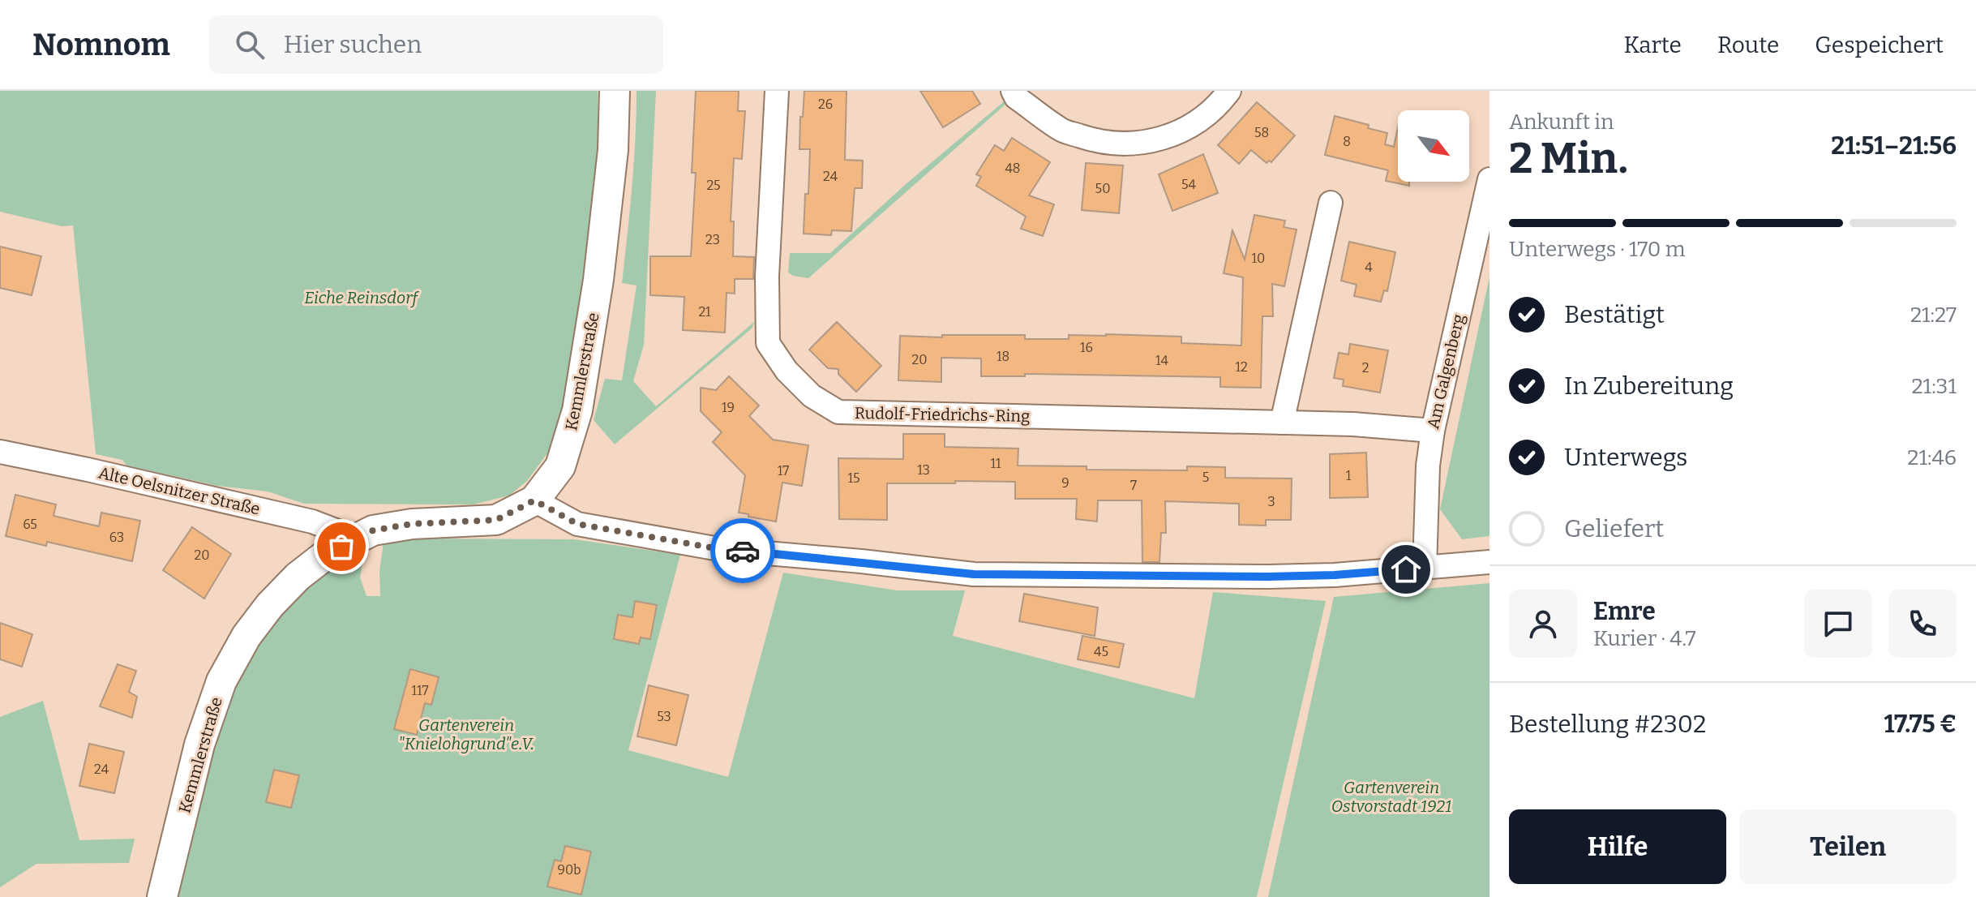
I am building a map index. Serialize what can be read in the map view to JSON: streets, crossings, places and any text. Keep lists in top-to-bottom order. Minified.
{"streets":{"street":["Kemmlerstraße","Am Galgenberg","Rudolf-Friedrichs-Ring","Alte Oelsnitzer Straße"]},"crossings":[["Kemmlerstraße","Alte Oelsnitzer Straße"],["Am Galgenberg","Rudolf-Friedrichs-Ring"]],"parks":["Eiche Reinsdorf","Gartenverein \"Knielohgrund\"e.V.","Gartenverein Ostvorstadt 1921"],"house_numbers":["26","58","8","48","24","54","25","50","23","10","4","21","16","18","20","14","12","2","19","11","13","17","1","5","15","9","7","3","65","63","20","45","117","53","24","90b"],"north":"bottom right","page":{"header":"Nomnom","search":"Hier suchen","nav":["Karte","Route","Gespeichert"],"heading":["2 Min.","Ankunft in","21:51–21:56"],"panel":["Emre","Kurier · 4.7","Bestellung #2302","17.75 €"],"bar":"Unterwegs · 170 m","list":[["Bestätigt","21:27"],["In Zubereitung","21:31"],["Unterwegs","21:46"],"Geliefert"],"buttons":["Hilfe","Teilen"]}}
